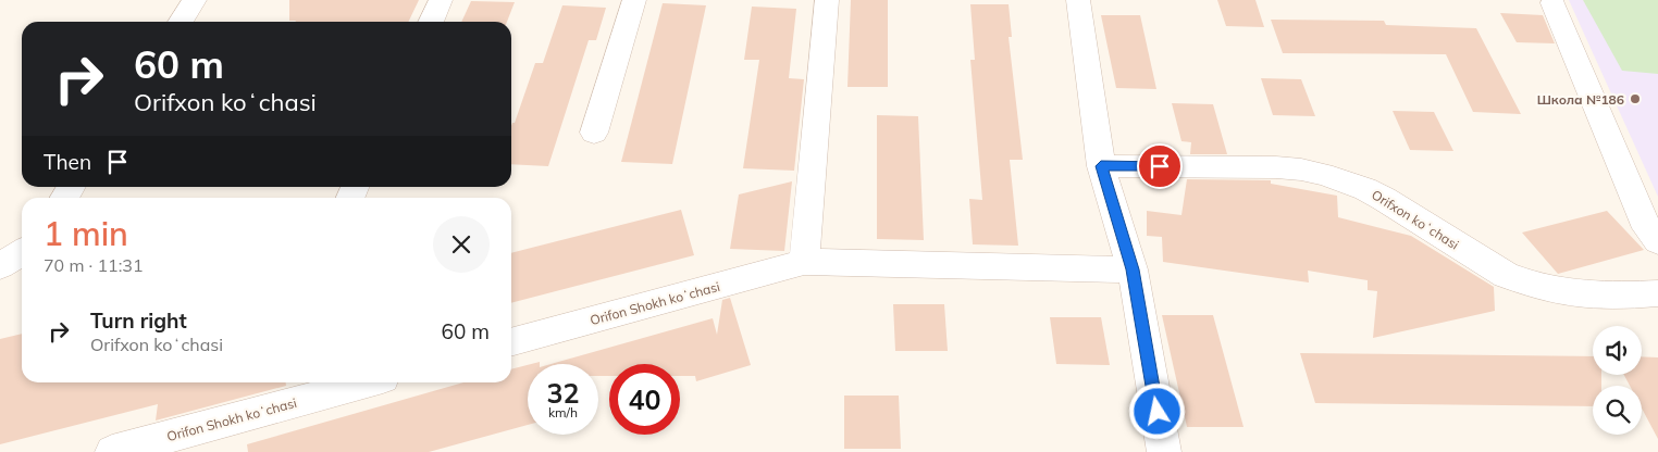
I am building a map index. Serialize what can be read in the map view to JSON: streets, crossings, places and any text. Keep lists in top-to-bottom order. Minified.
{"streets":{"street":["Orifxon koʻchasi","Orifon Shokh koʻchasi"]},"places":["Школа №186"],"page":{"turn":["60 m","Orifxon koʻchasi"],"then":"Then","heading":["1 min","70 m · 11:31"],"list":[{"name":"Turn right","note":"Orifxon koʻchasi","value":"60 m"}],"speed":"32 km/h","limit":"40"}}
